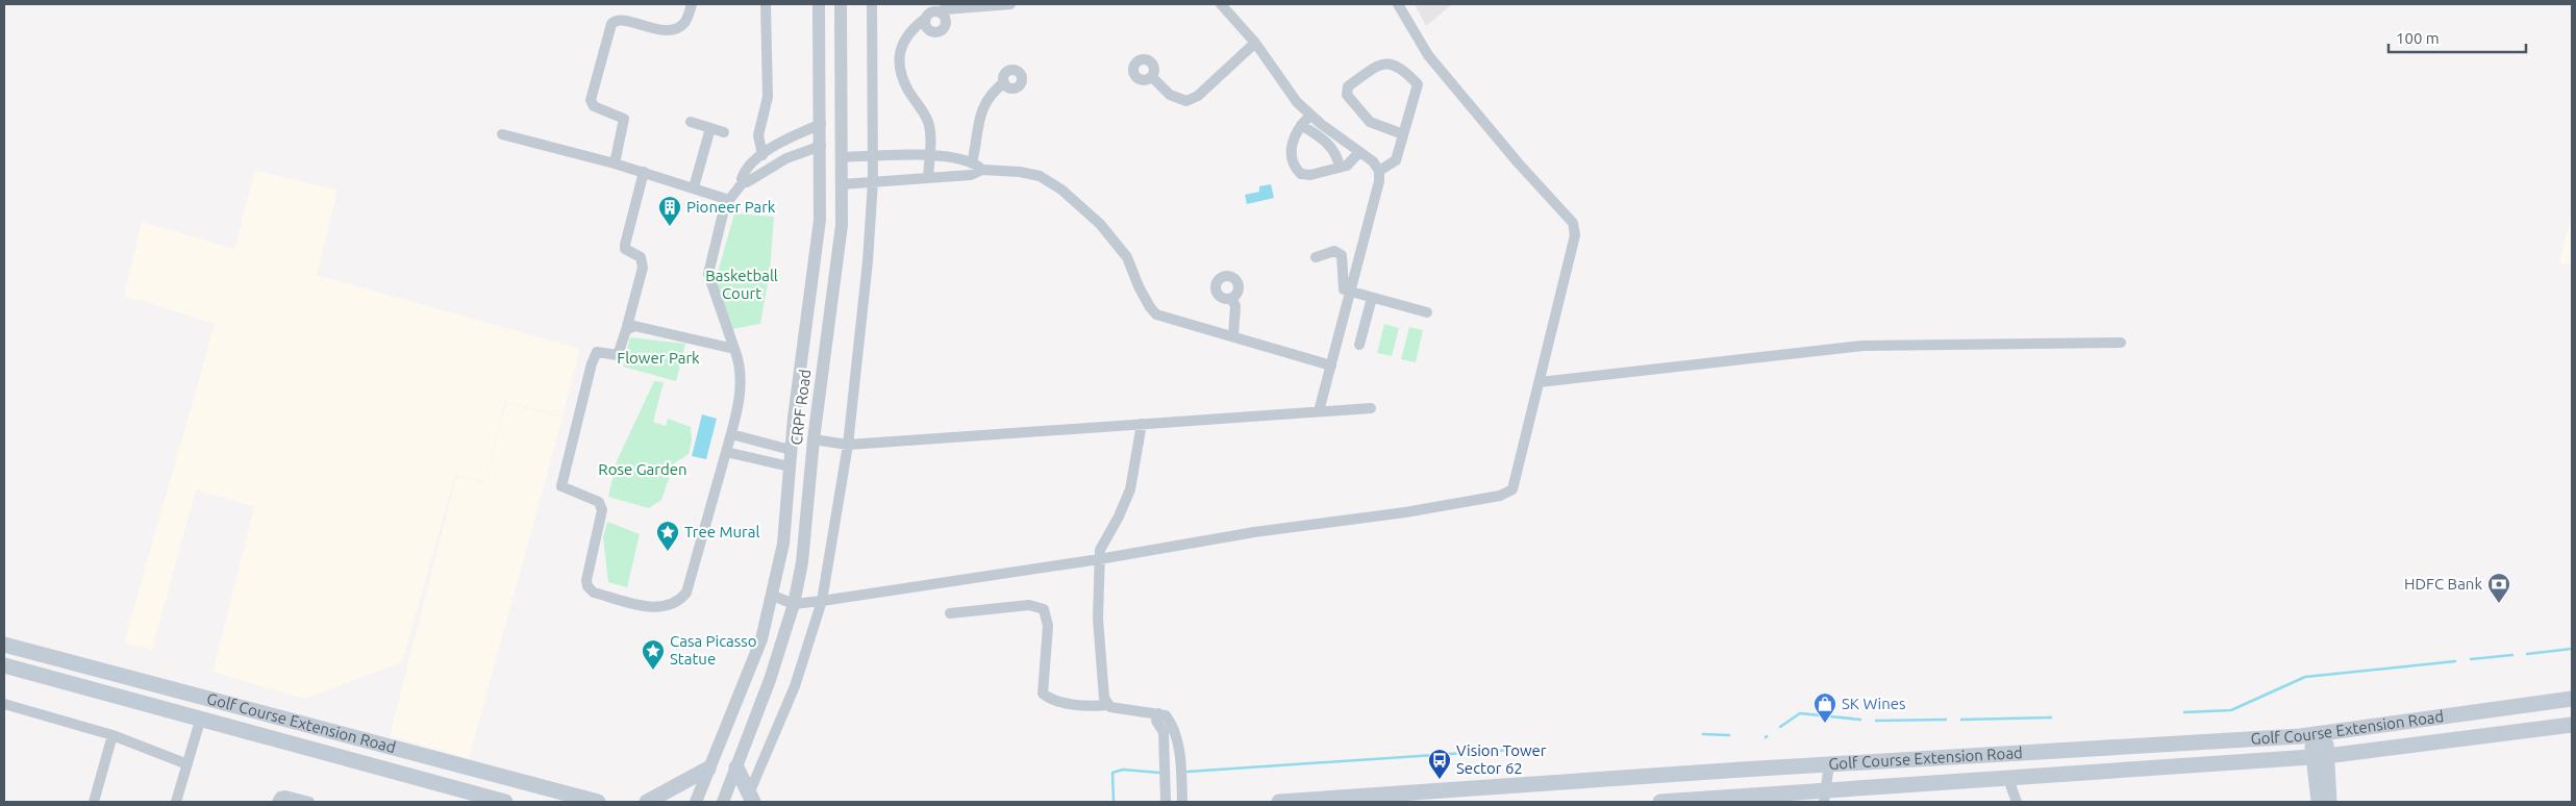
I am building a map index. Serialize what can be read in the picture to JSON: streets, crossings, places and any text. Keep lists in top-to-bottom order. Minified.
{"streets":{"main road":["Golf Course Extension Road"],"street":["CRPF Road"]},"parks":["Basketball Court","Flower Park","Rose Garden"],"places":{"building":["Pioneer Park"],"place":["Tree Mural","Casa Picasso Statue"],"bank":["HDFC Bank"],"shop":["SK Wines"],"bus stop":["Vision Tower Sector 62"]},"scale_bar":"100 m"}
